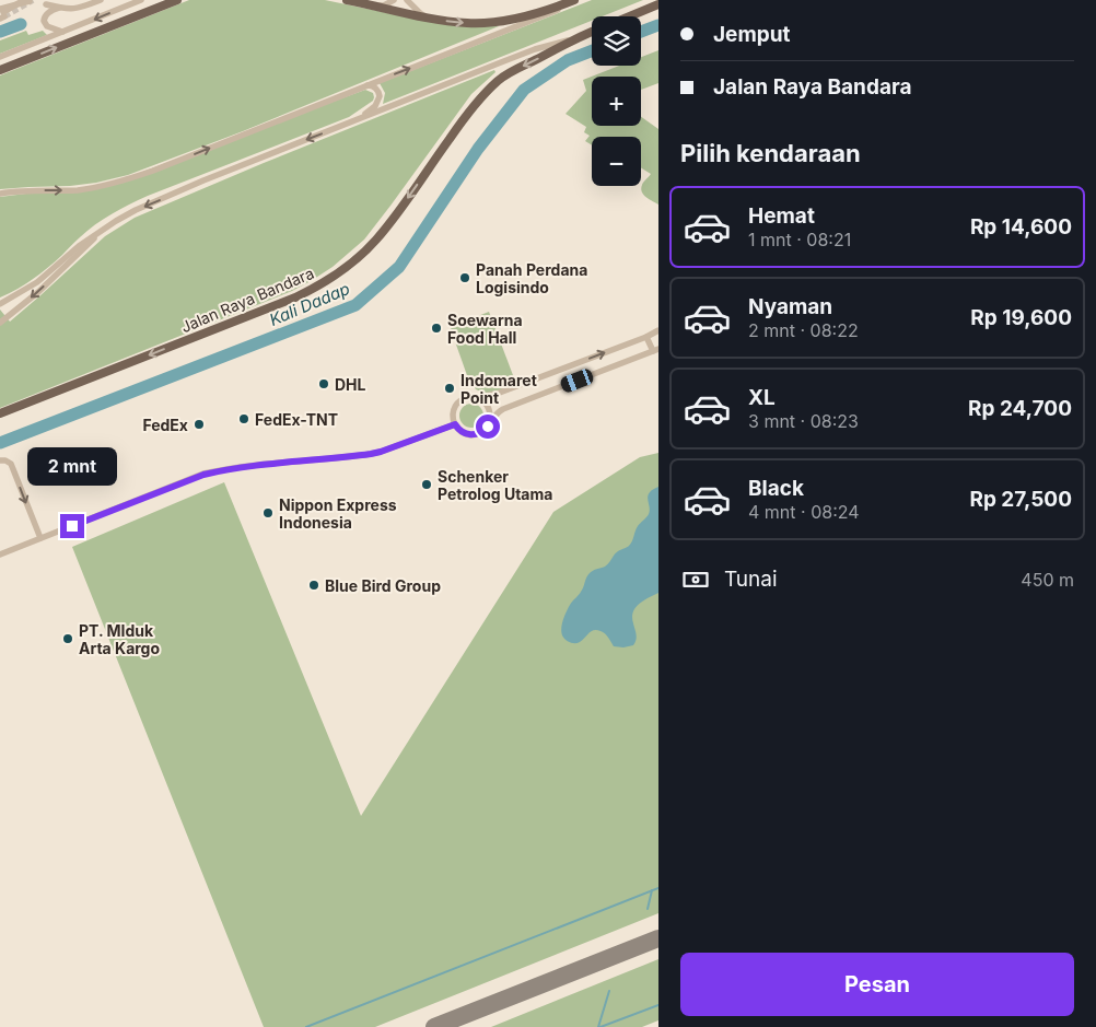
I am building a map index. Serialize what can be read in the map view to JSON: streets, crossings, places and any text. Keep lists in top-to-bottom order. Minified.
{"streets":{"main road":["Jalan Raya Bandara"]},"one_way":["Jalan Raya Bandara"],"water":["Kali Dadap"],"places":["Panah Perdana Logisindo","Soewarna Food Hall","DHL","Indomaret Point","FedEx-TNT","FedEx","Schenker Petrolog Utama","Nippon Express Indonesia","Blue Bird Group","PT. MIduk Arta Kargo"],"page":{"banner":["Jemput","Jalan Raya Bandara"],"map_buttons":["+","−"],"heading":"Pilih kendaraan","list":[{"name":"Hemat","note":"1 mnt · 08:21","value":"Rp 14,600"},{"name":"Nyaman","note":"2 mnt · 08:22","value":"Rp 19,600"},{"name":"XL","note":"3 mnt · 08:23","value":"Rp 24,700"},{"name":"Black","note":"4 mnt · 08:24","value":"Rp 27,500"}],"bubble":"2 mnt","pay":["Tunai","450 m"],"buttons":"Pesan"}}
